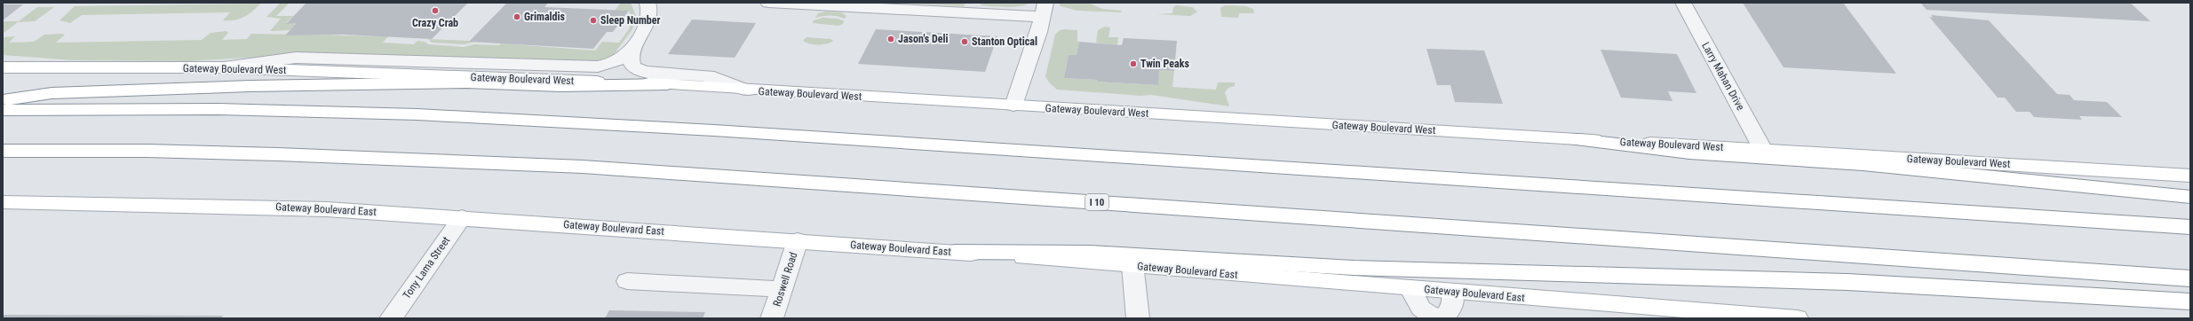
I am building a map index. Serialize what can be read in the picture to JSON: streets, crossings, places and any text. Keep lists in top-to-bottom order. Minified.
{"streets":{"main road":["Gateway Boulevard West","I 10","Gateway Boulevard East"],"street":["Larry Mahan Drive","Tony Lama Street","Roswell Road"]},"crossings":[["Gateway Boulevard West","Larry Mahan Drive"],["Gateway Boulevard East","Tony Lama Street"],["Gateway Boulevard East","Roswell Road"]],"places":["Crazy Crab","Grimaldis","Sleep Number","Jason's Deli","Stanton Optical","Twin Peaks"]}
